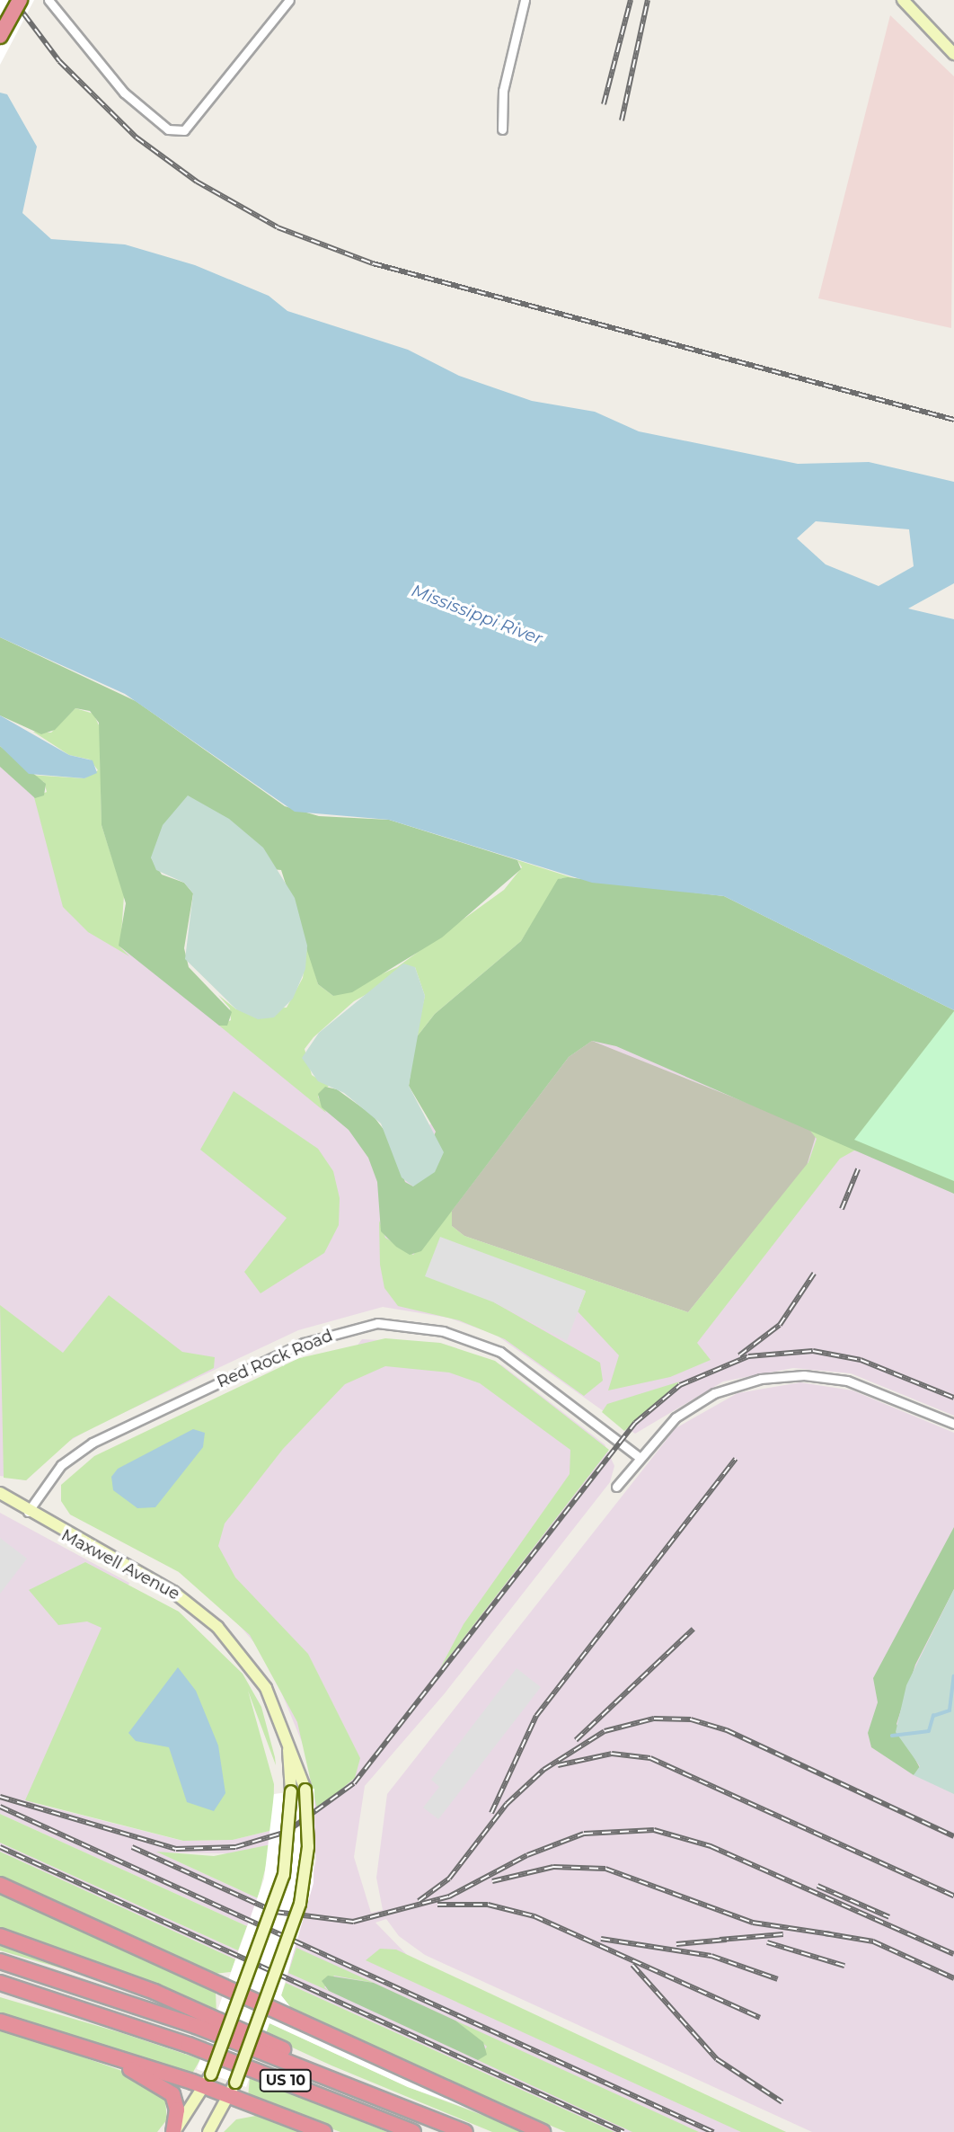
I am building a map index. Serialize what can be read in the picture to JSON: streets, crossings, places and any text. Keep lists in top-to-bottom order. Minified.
{"streets":{"highway":["US 10"],"main road":["Maxwell Avenue"],"street":["Red Rock Road"]},"crossings":[["Red Rock Road","Maxwell Avenue"]],"water":["Mississippi River"]}
